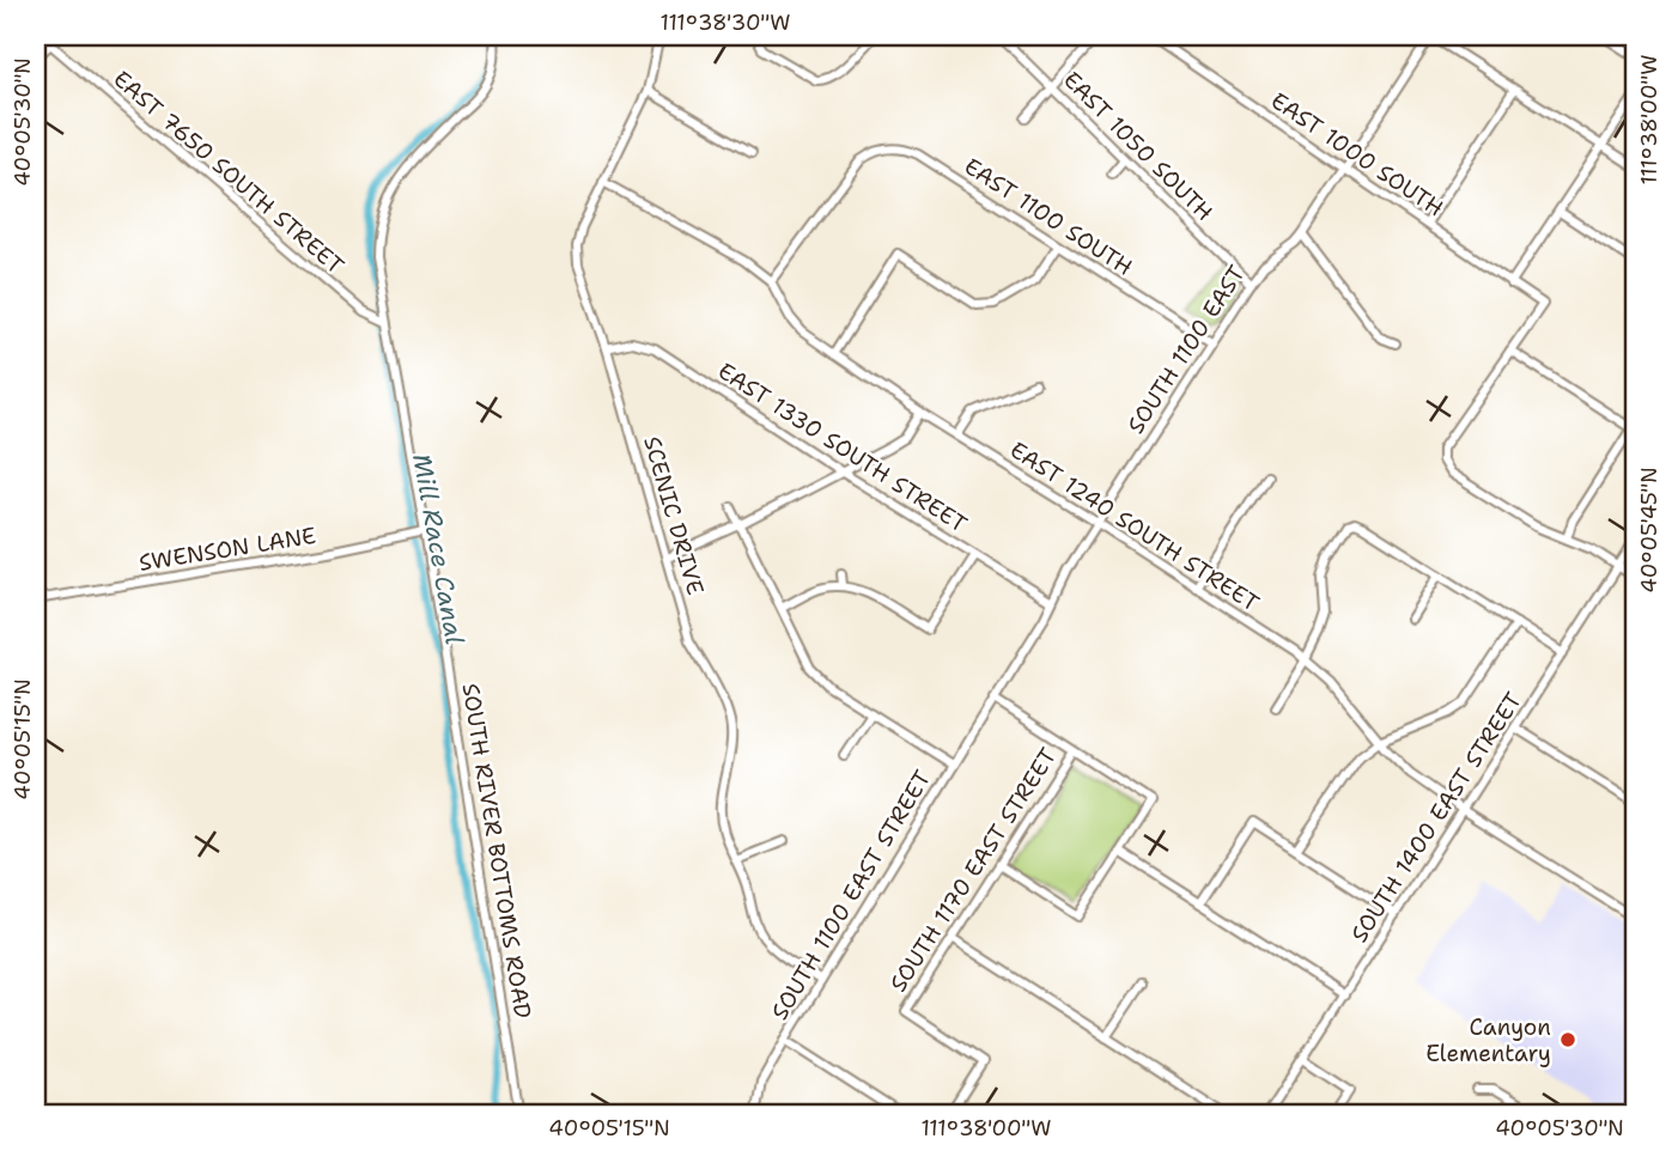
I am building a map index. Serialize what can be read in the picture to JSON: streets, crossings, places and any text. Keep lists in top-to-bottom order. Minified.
{"streets":{"street":["EAST 1050 SOUTH","EAST 1000 SOUTH","EAST 7650 SOUTH STREET","EAST 1100 SOUTH","SOUTH 1100 EAST","EAST 1330 SOUTH STREET","SCENIC DRIVE","EAST 1240 SOUTH STREET","SWENSON LANE","SOUTH 1400 EAST STREET","SOUTH RIVER BOTTOMS ROAD","SOUTH 1170 EAST STREET","SOUTH 1100 EAST STREET"]},"crossings":[["EAST 1050 SOUTH","SOUTH 1100 EAST"],["EAST 1000 SOUTH","SOUTH 1100 EAST"],["EAST 7650 SOUTH STREET","SOUTH RIVER BOTTOMS ROAD"],["EAST 1100 SOUTH","SOUTH 1100 EAST"],["EAST 1100 SOUTH","EAST 1240 SOUTH STREET"],["SOUTH 1100 EAST","EAST 1330 SOUTH STREET"],["SOUTH 1100 EAST","EAST 1240 SOUTH STREET"],["SOUTH 1100 EAST","SOUTH 1100 EAST STREET"],["EAST 1330 SOUTH STREET","SCENIC DRIVE"],["SCENIC DRIVE","EAST 1240 SOUTH STREET"],["SCENIC DRIVE","SOUTH 1100 EAST STREET"],["EAST 1240 SOUTH STREET","SOUTH 1400 EAST STREET"],["SWENSON LANE","SOUTH RIVER BOTTOMS ROAD"]],"water":["Mill Race Canal"],"places":["Canyon Elementary"],"coordinates":["111°38'30\"W","111°38'00\"W","40°05'30\"N","40°05'45\"N","40°05'15\"N"]}
